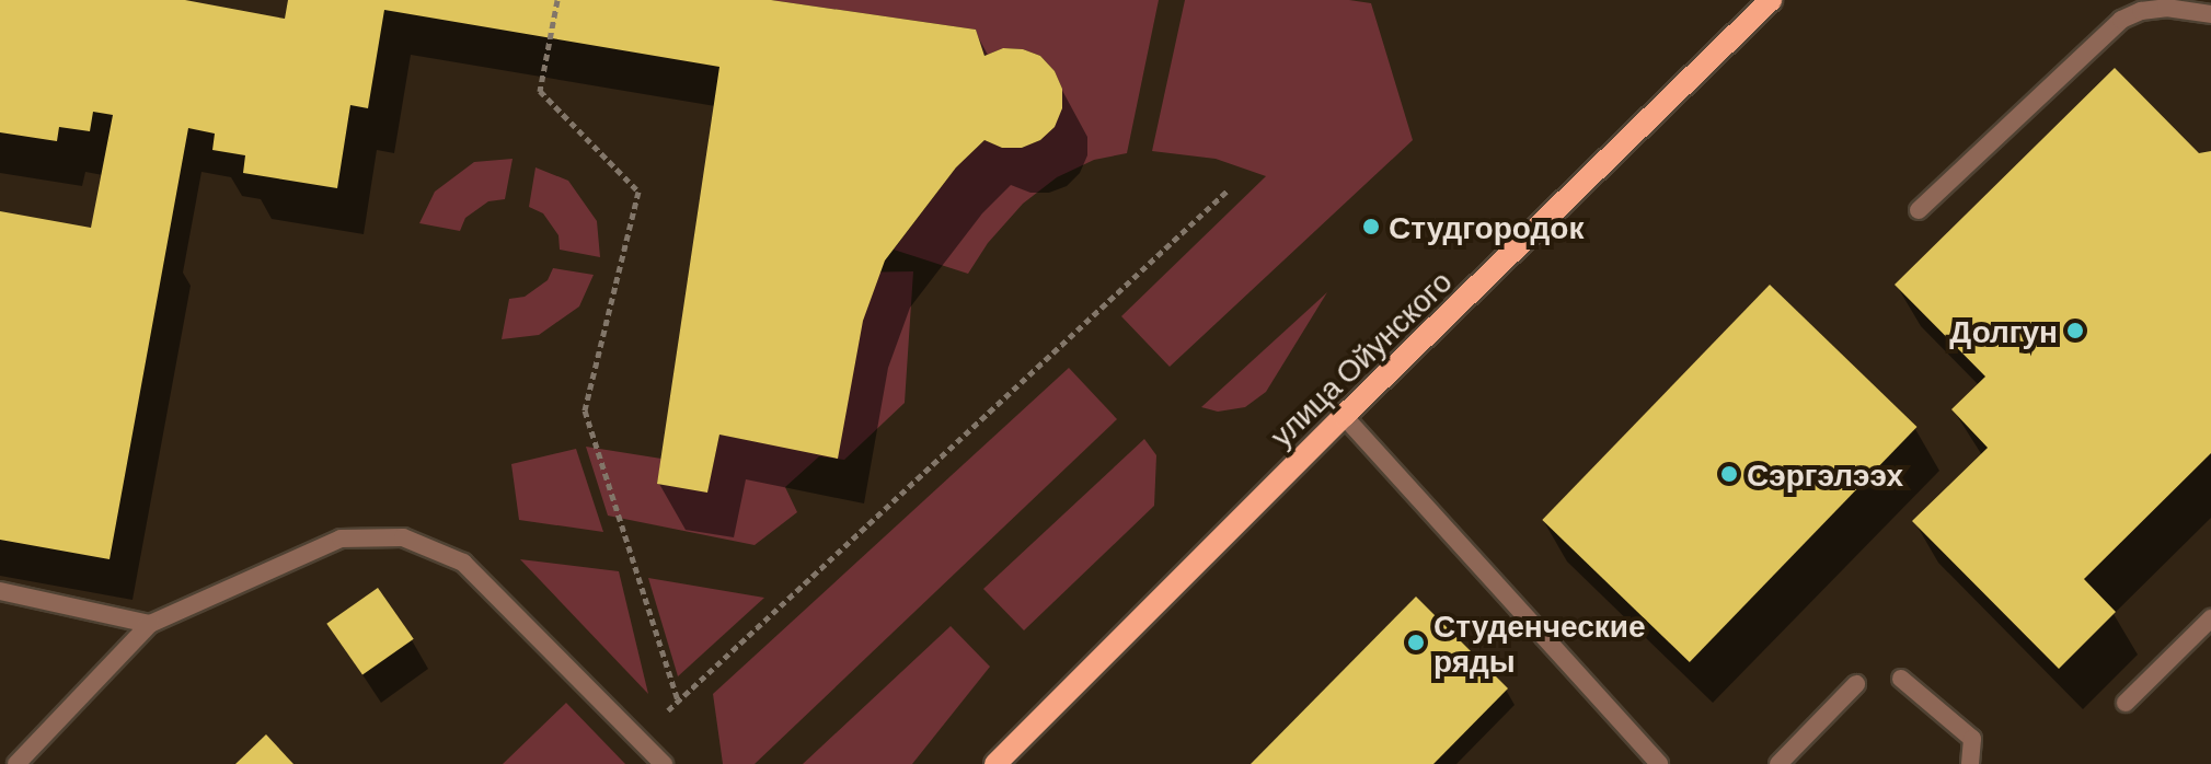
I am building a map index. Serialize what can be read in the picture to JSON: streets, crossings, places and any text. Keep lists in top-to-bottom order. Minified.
{"streets":{"main road":["улица Ойунского"]},"places":["Студгородок","Долгун","Сэргэлээх","Студенческие ряды"]}
